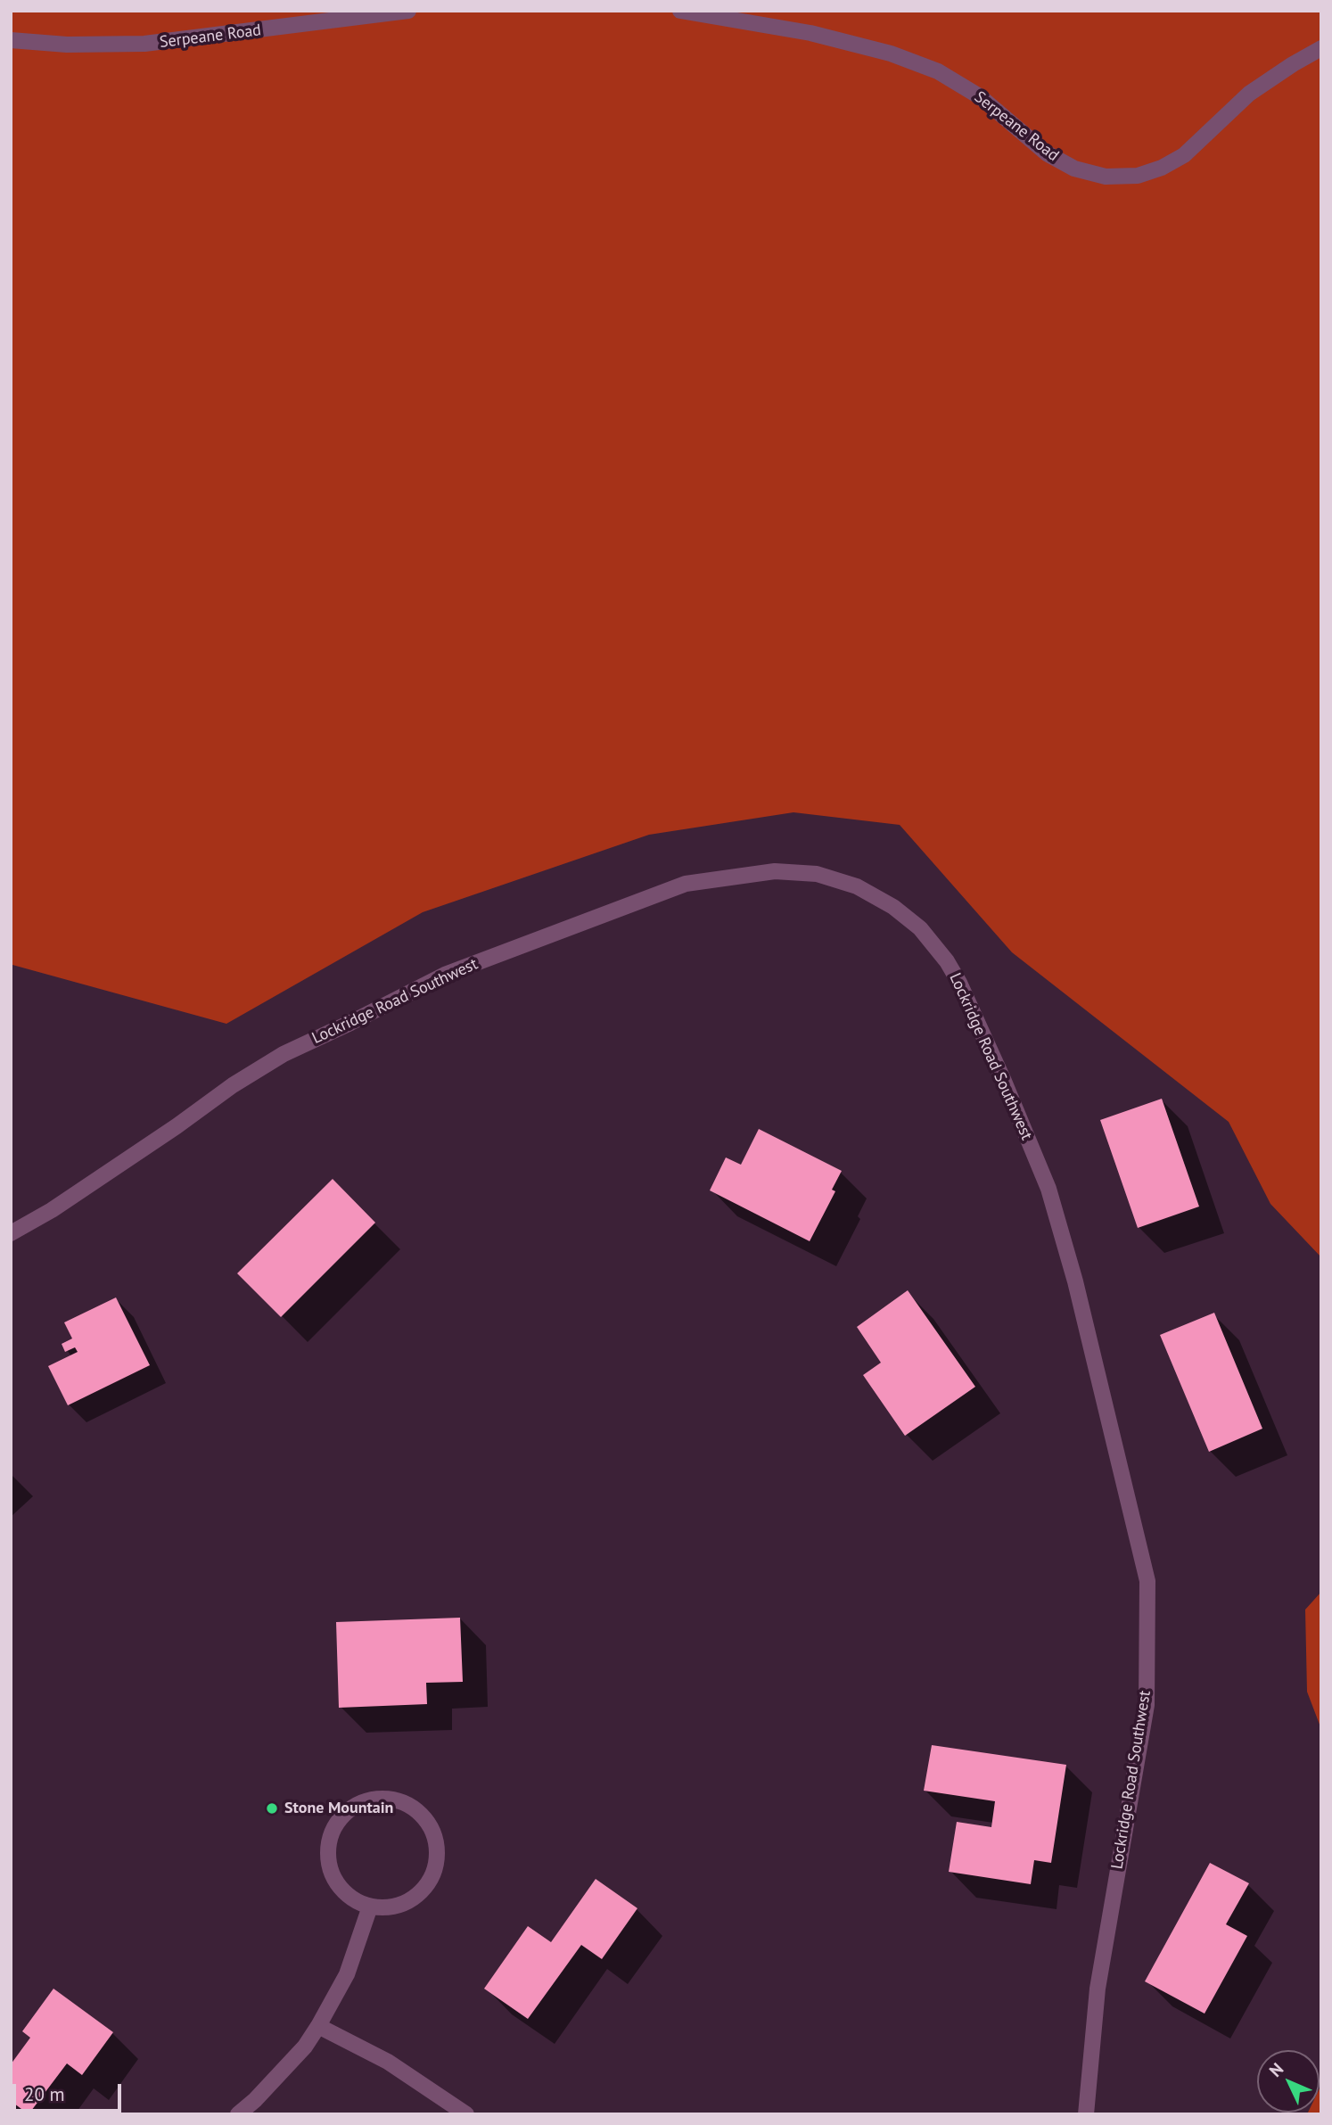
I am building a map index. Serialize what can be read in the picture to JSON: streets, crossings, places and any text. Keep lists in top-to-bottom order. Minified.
{"streets":{"street":["Serpeane Road","Lockridge Road Southwest"]},"places":["Stone Mountain"],"scale_bar":"20 m","north":"top left"}
